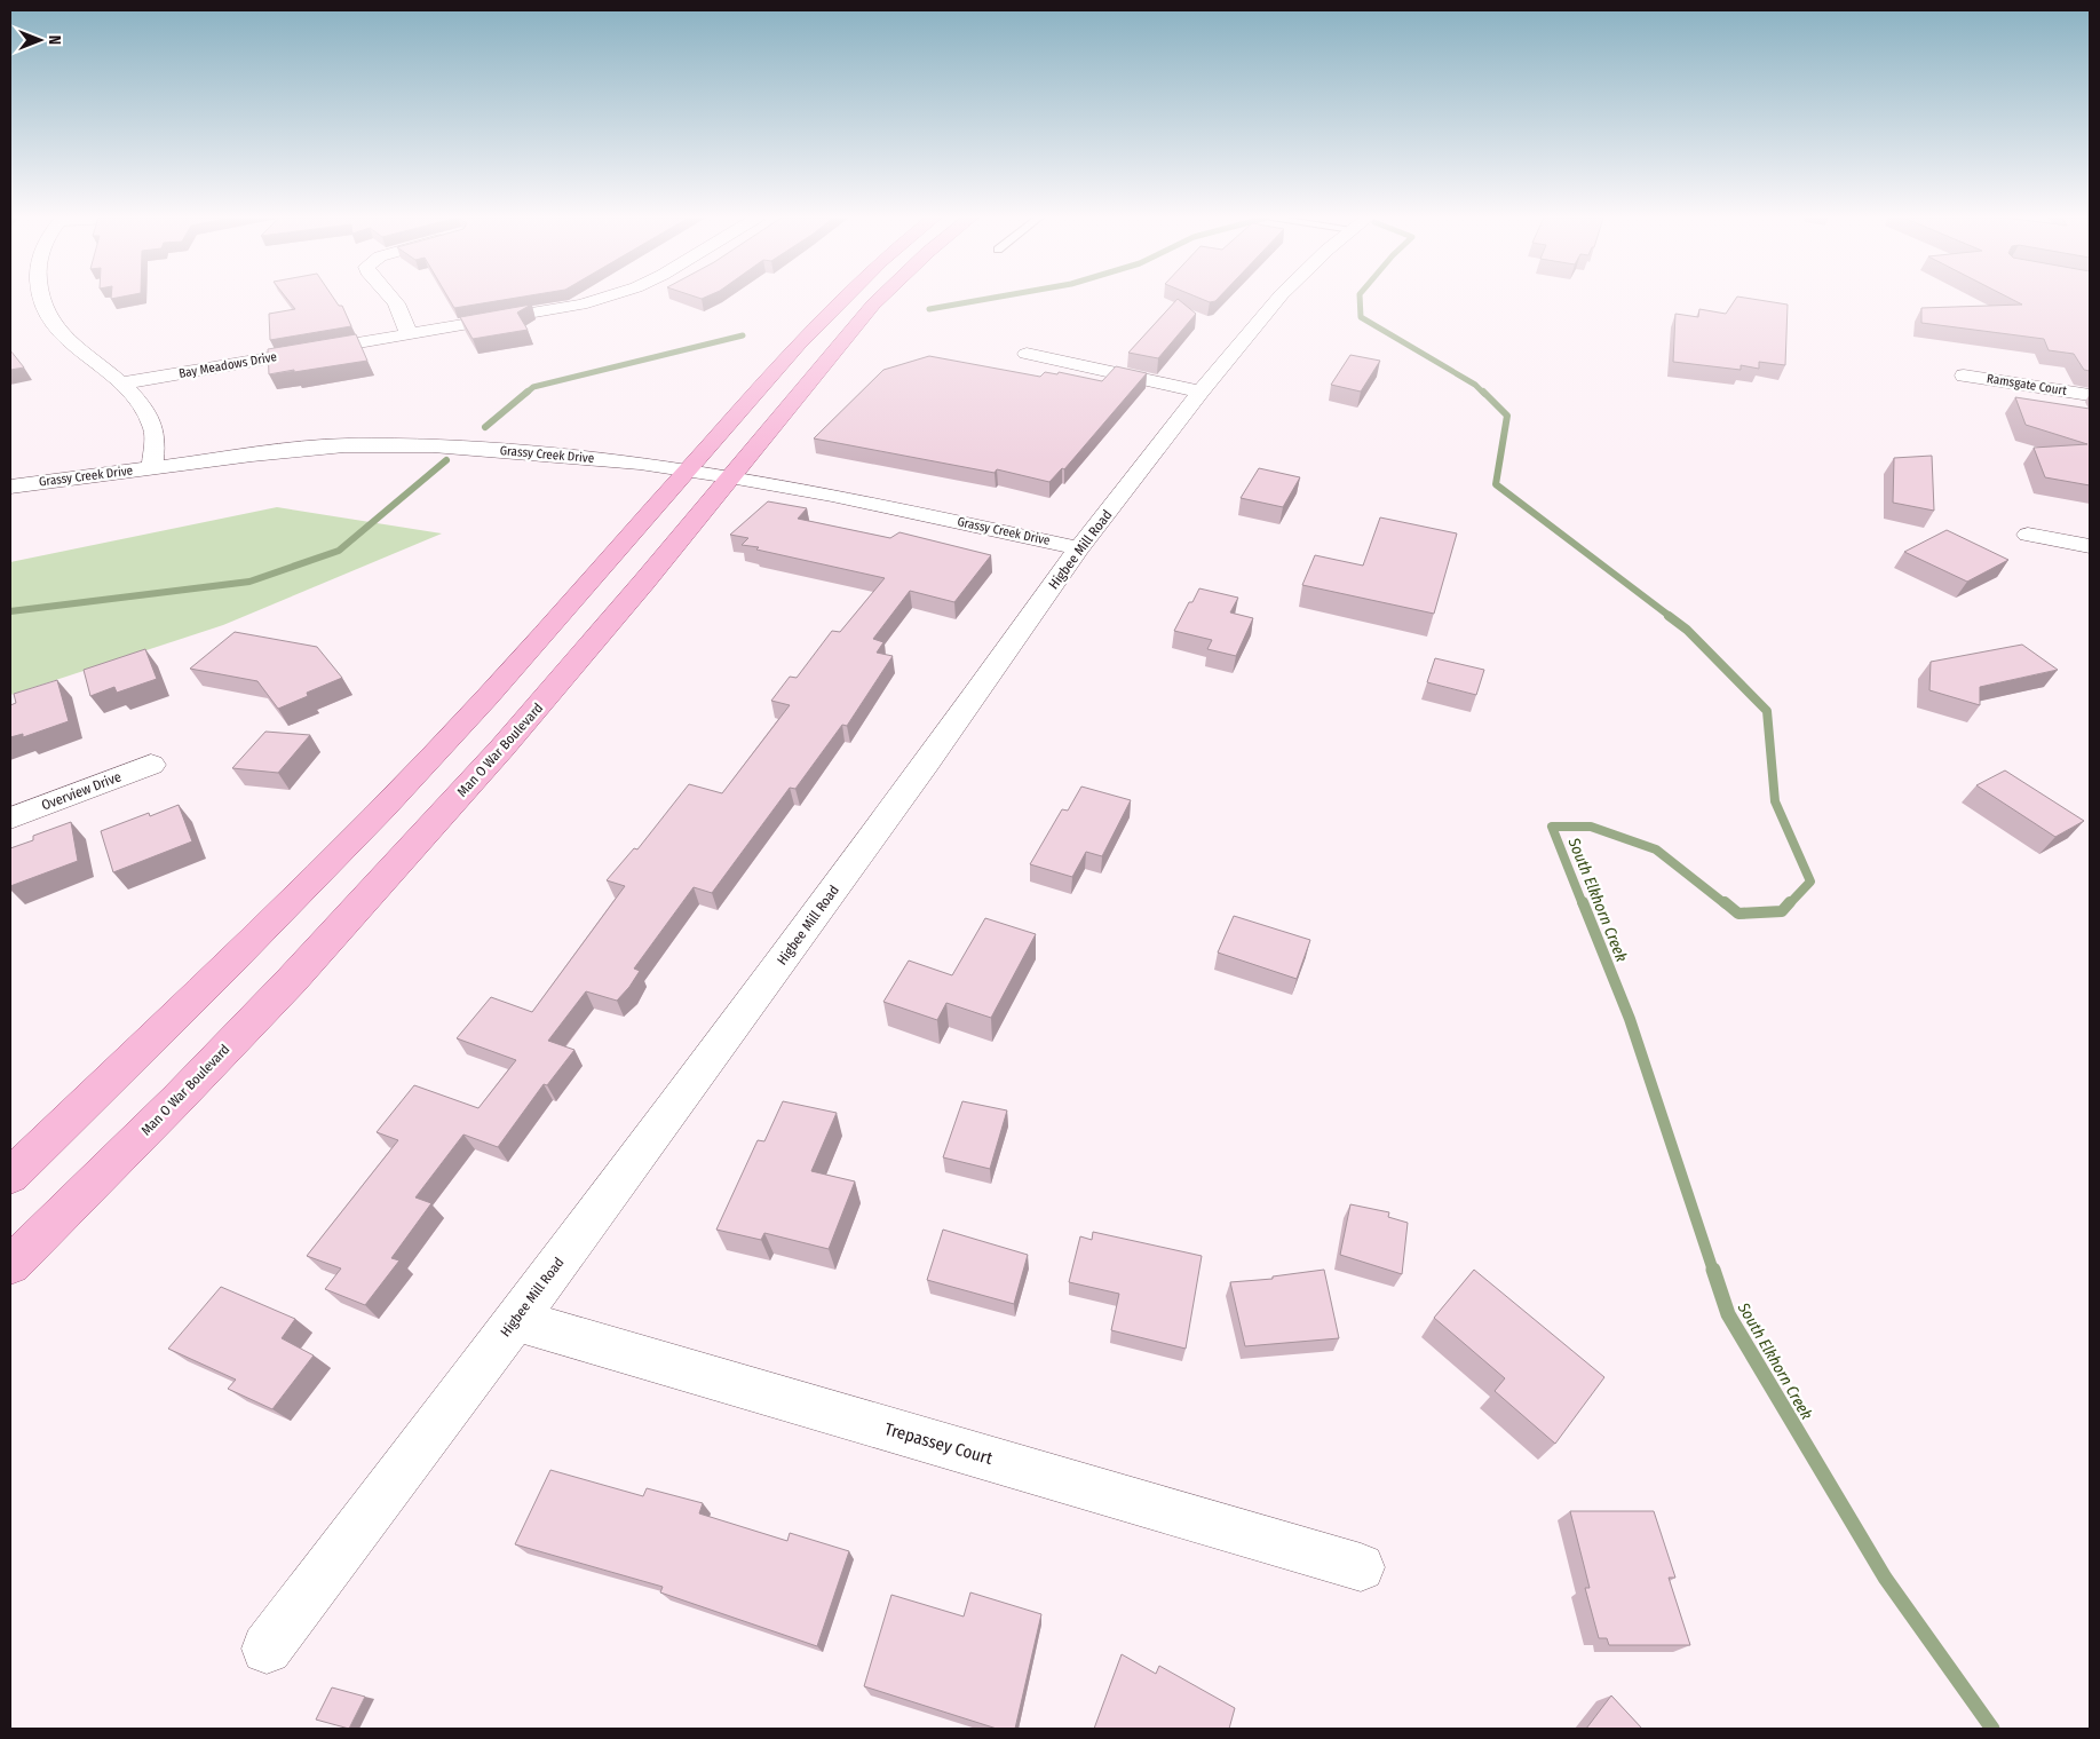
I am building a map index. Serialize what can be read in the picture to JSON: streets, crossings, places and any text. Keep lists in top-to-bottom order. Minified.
{"streets":{"main road":["Man O War Boulevard"],"street":["Bay Meadows Drive","Ramsgate Court","Grassy Creek Drive","Higbee Mill Road","Overview Drive","Trepassey Court"]},"crossings":[["Grassy Creek Drive","Higbee Mill Road"],["Grassy Creek Drive","Man O War Boulevard"],["Higbee Mill Road","Trepassey Court"]],"water":["South Elkhorn Creek"],"north":"right"}
